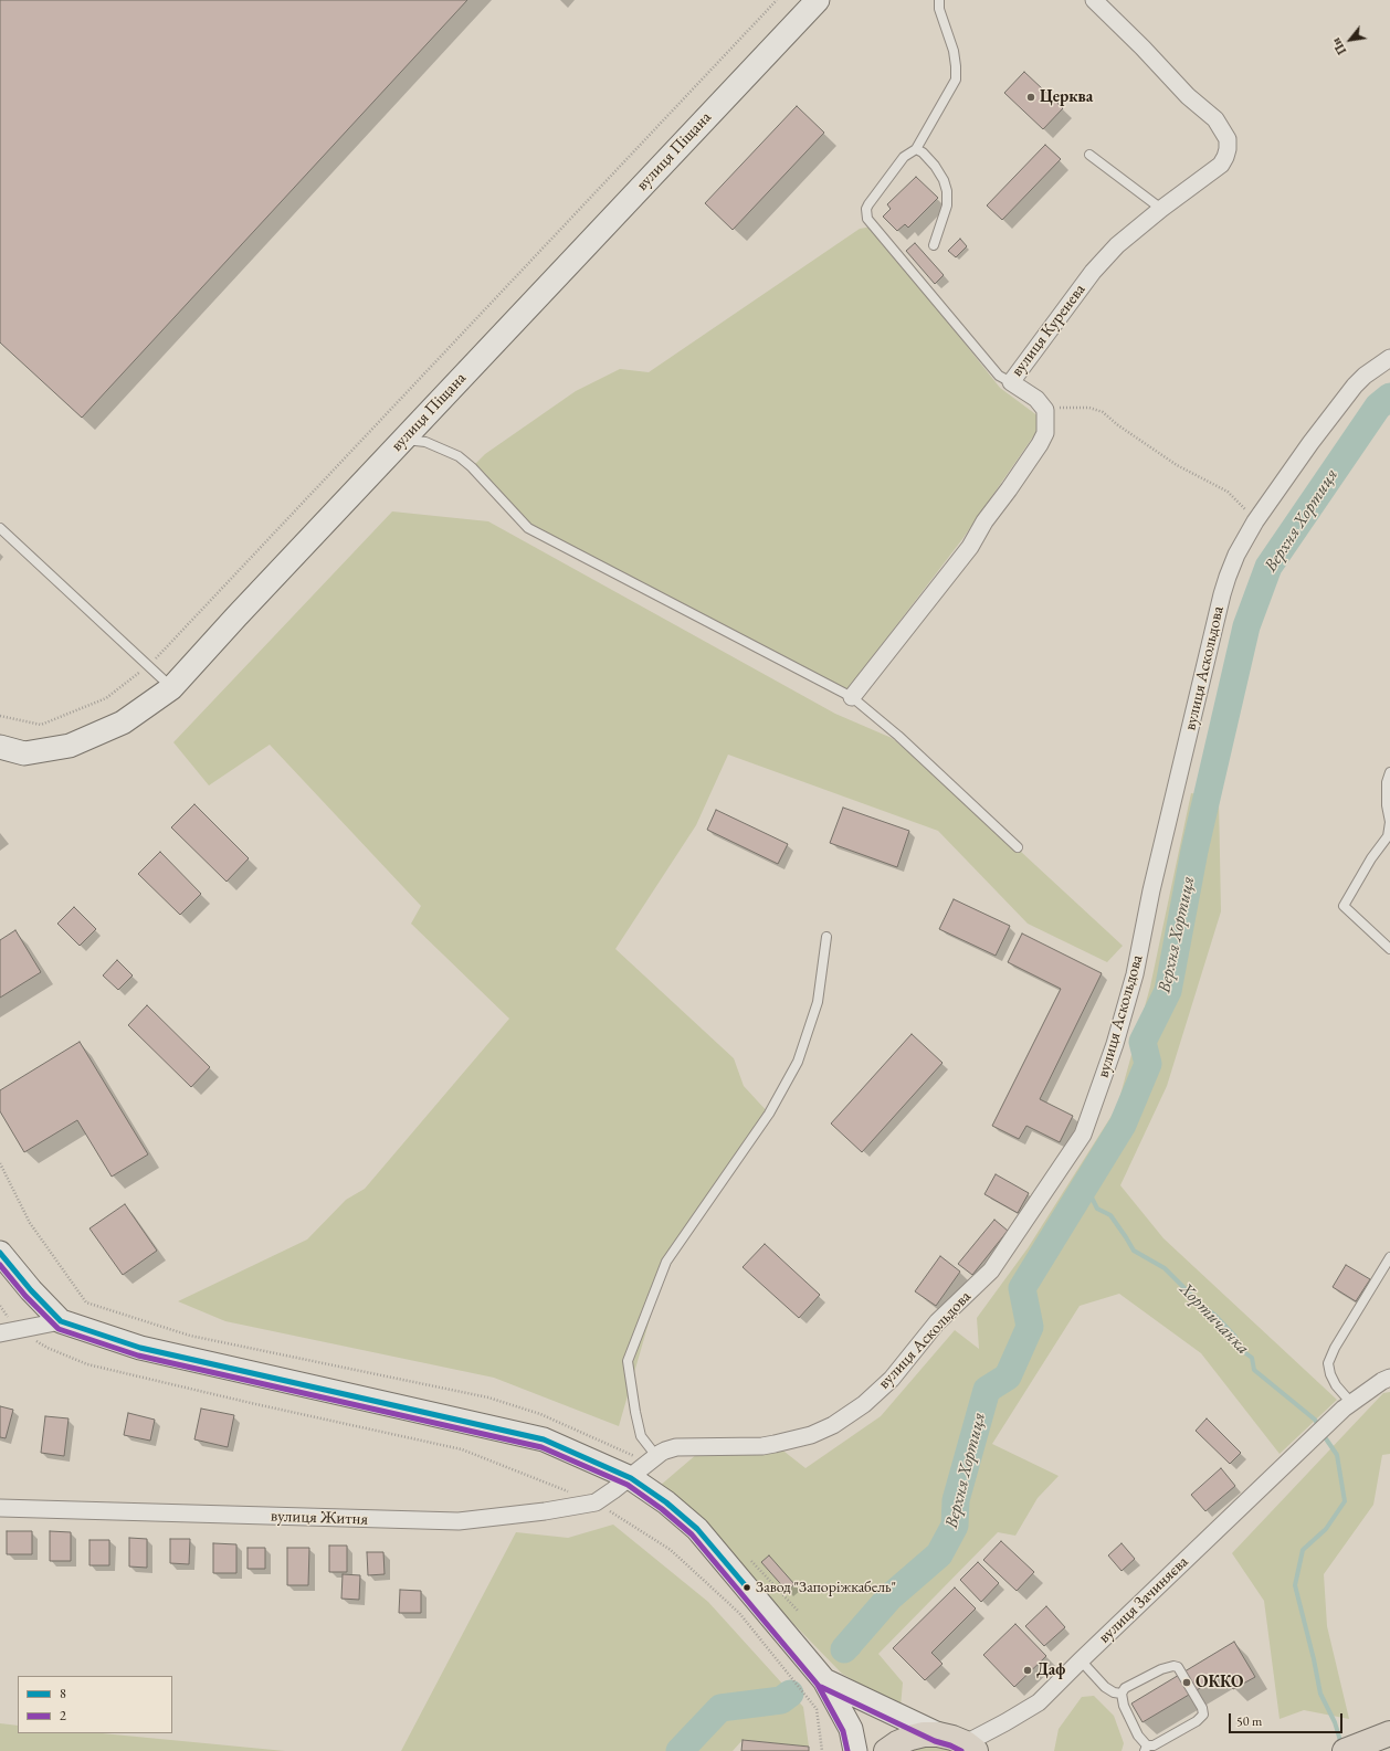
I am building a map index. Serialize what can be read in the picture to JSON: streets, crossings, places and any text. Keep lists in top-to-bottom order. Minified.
{"streets":{"street":["вулиця Піщана","вулиця Куренева","вулиця Аскольдова","вулиця Житня","вулиця Зачиняєва"]},"crossings":[["вулиця Аскольдова","вулиця Житня"]],"water":["Верхня Хортиця","Хортичанка"],"places":["Церква","Завод \"Запоріжкабель\"","Даф","ОККО"],"lines":["transit line 8","transit line 2"],"legend":["8","2"],"scale_bar":"50 m","north":"bottom left"}
